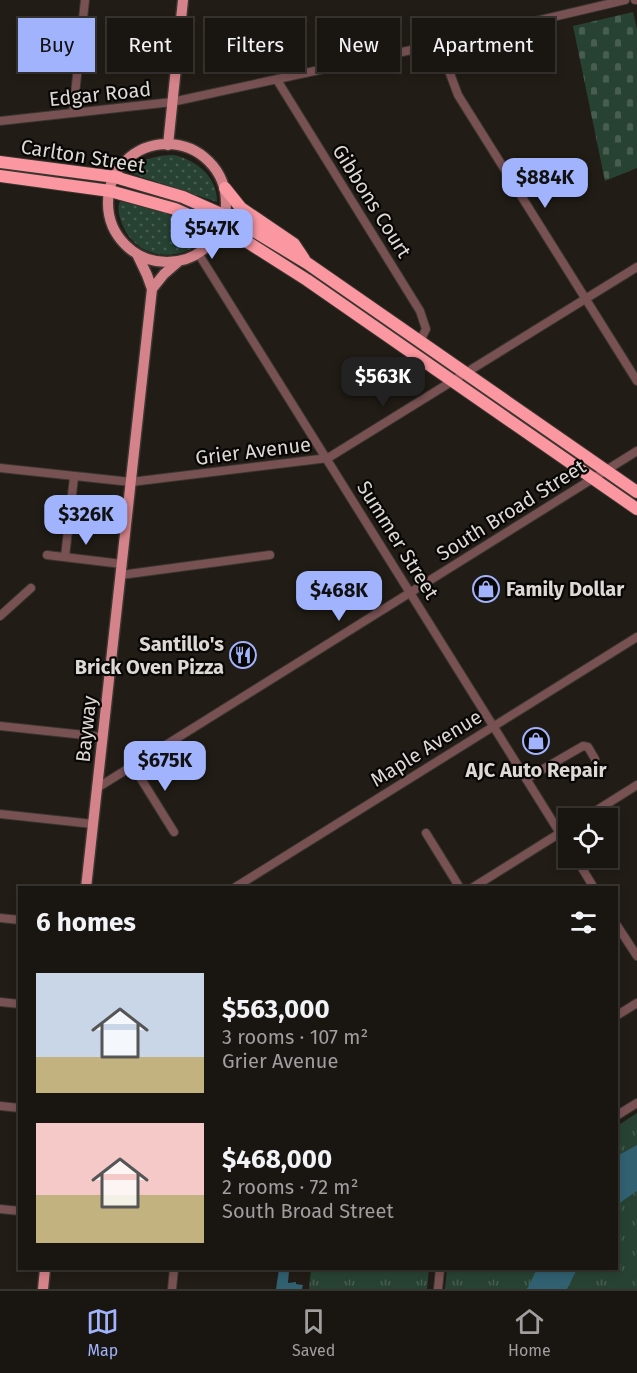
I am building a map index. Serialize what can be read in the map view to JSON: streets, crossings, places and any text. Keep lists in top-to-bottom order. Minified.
{"streets":{"highway":["Carlton Street"],"main road":["Bayway"],"street":["Edgar Road","Gibbons Court","Grier Avenue","South Broad Street","Summer Street","Maple Avenue"]},"crossings":[["Edgar Road","Gibbons Court"],["Carlton Street","Gibbons Court"],["Carlton Street","Grier Avenue"],["Carlton Street","South Broad Street"],["Grier Avenue","Summer Street"],["Grier Avenue","Bayway"],["South Broad Street","Summer Street"],["South Broad Street","Bayway"],["Summer Street","Maple Avenue"]],"places":{"shop":["Family Dollar","AJC Auto Repair"],"restaurant":["Santillo's Brick Oven Pizza"]},"page":{"chip":["Buy","Rent","Filters","New","Apartment"],"price":["$884K","$547K","$563K","$326K","$468K","$675K"],"heading":"6 homes","list":[{"name":"$563,000","note":"3 rooms · 107 m² · Grier Avenue"},{"name":"$468,000","note":"2 rooms · 72 m² · South Broad Street"}],"tabs":["Map","Saved","Home"]}}
